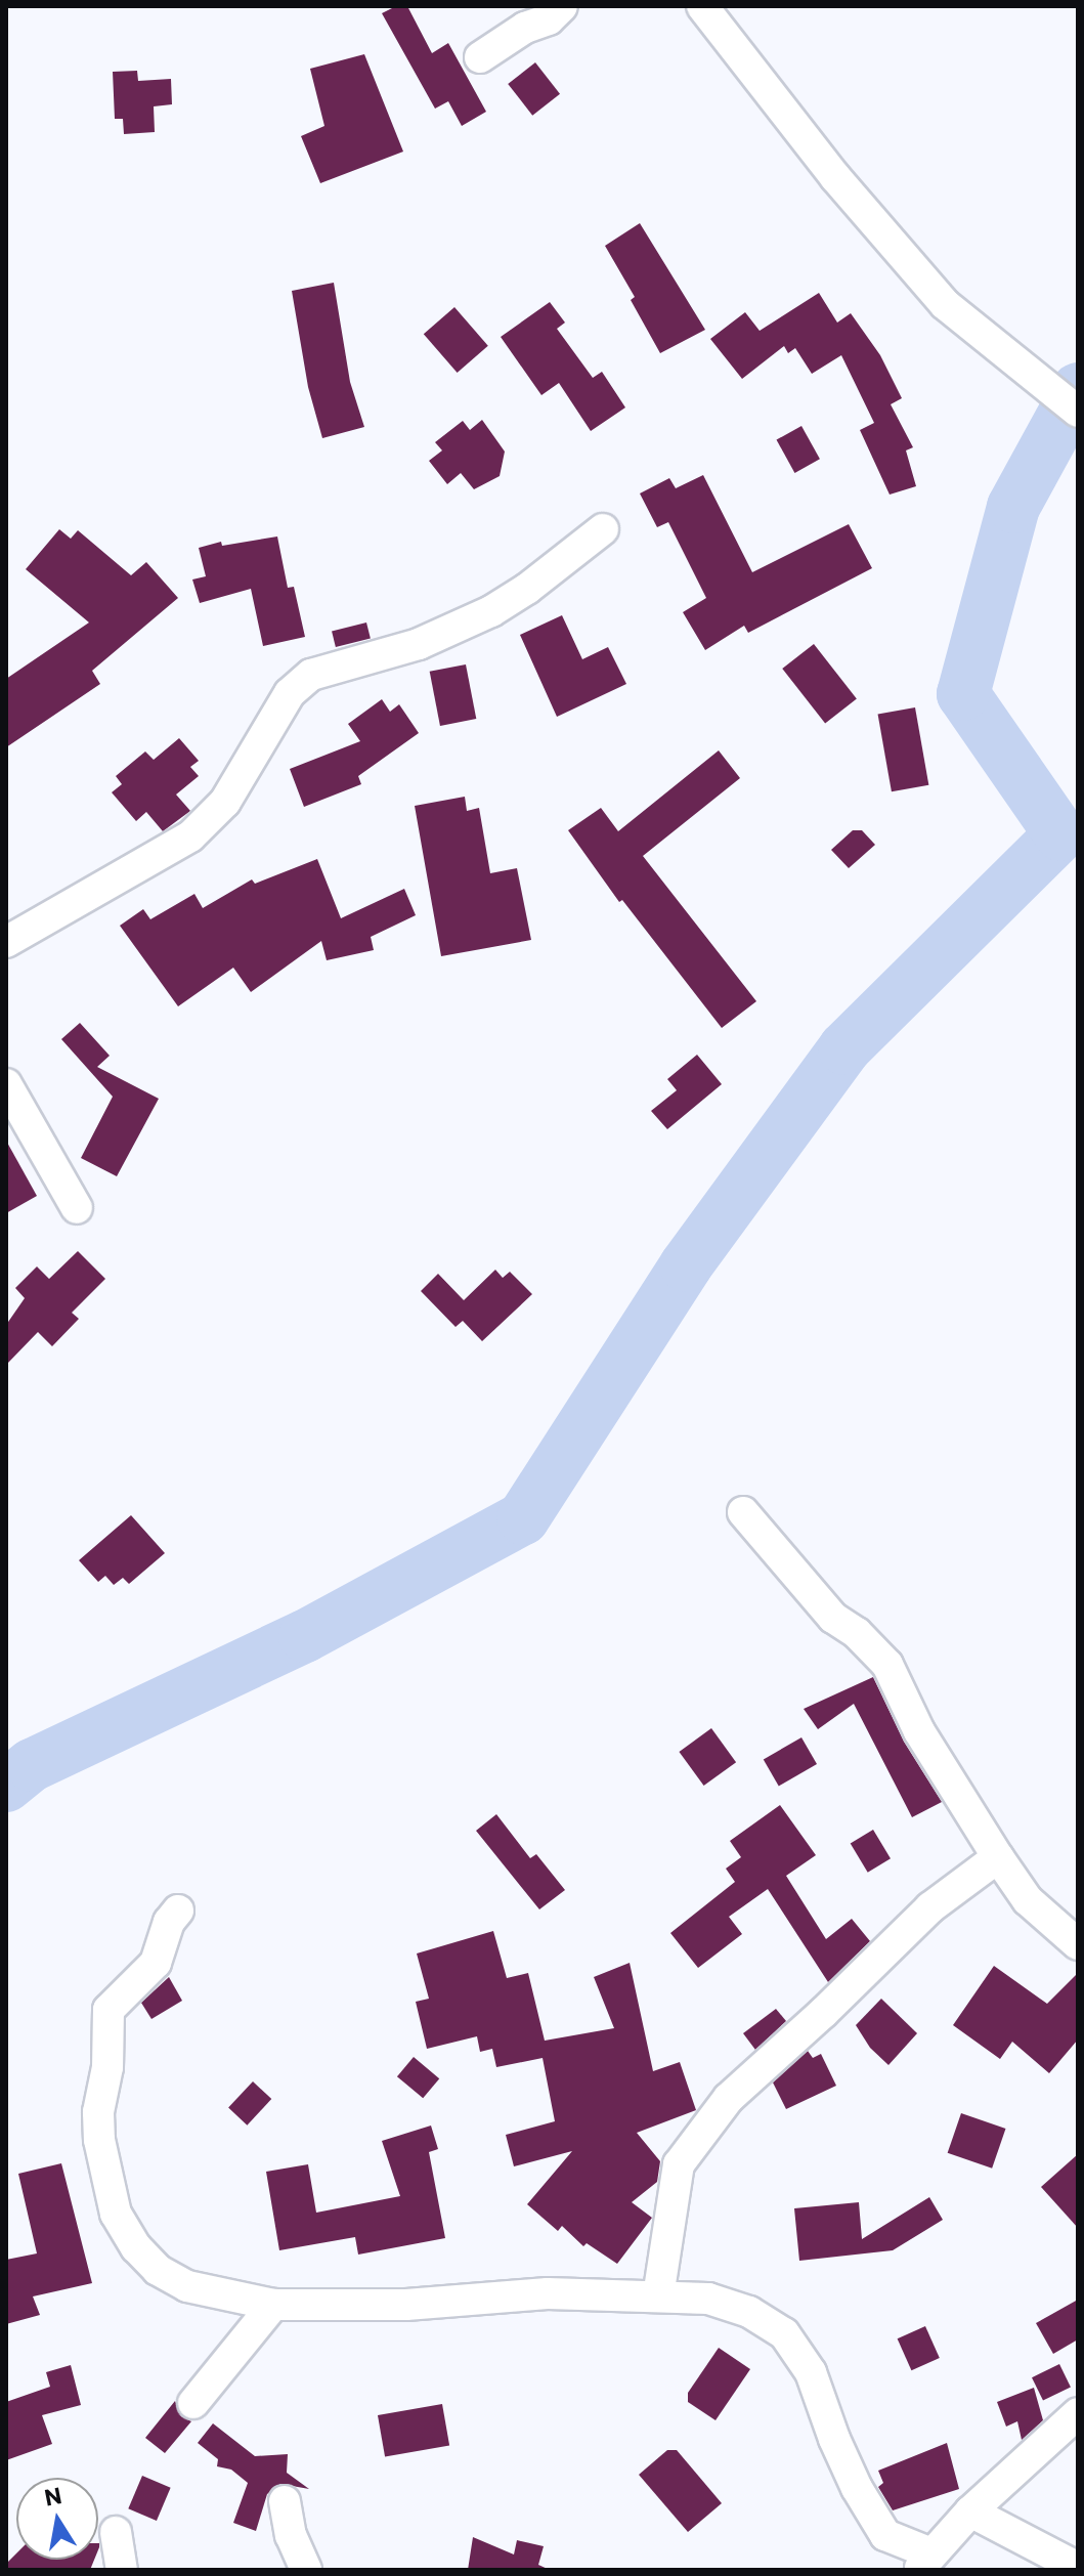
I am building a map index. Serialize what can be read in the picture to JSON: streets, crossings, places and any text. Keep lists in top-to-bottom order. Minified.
{"north":"top"}
